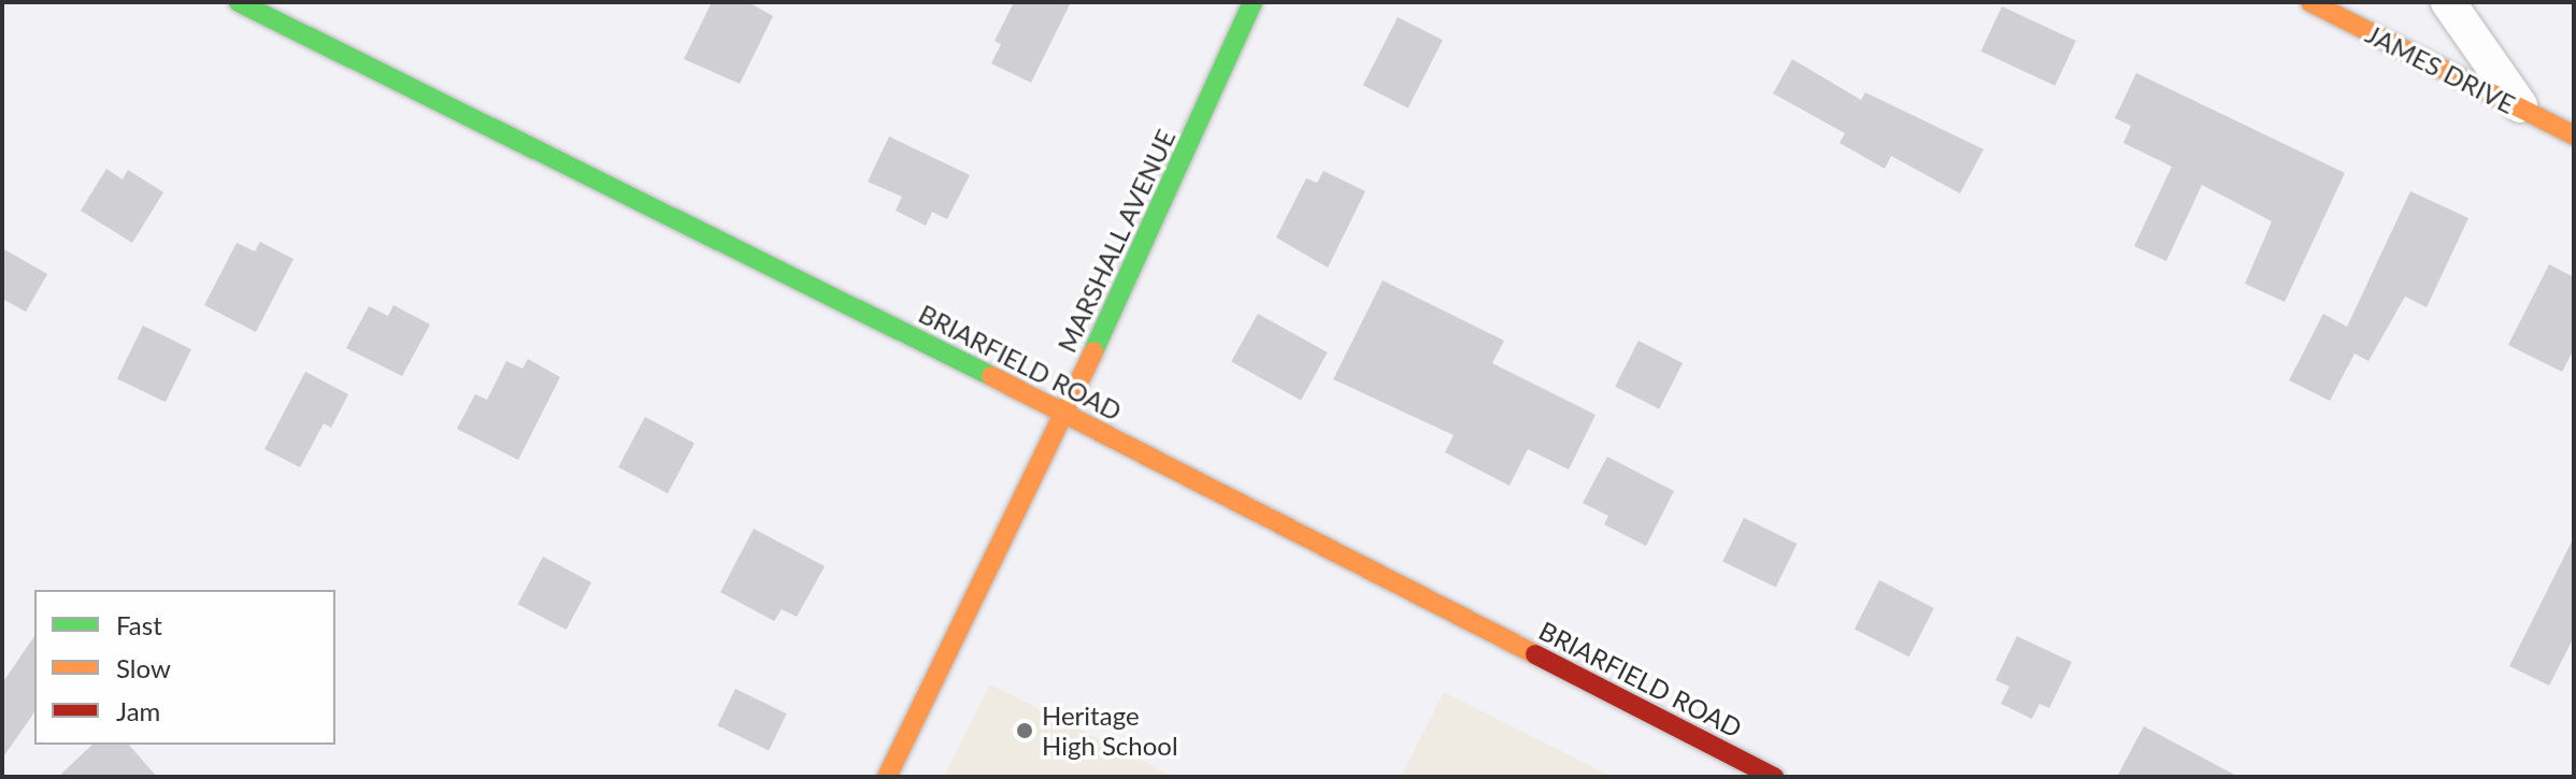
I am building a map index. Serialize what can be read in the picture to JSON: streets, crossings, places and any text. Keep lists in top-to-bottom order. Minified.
{"streets":{"main road":["JAMES DRIVE","MARSHALL AVENUE","BRIARFIELD ROAD"]},"crossings":[["MARSHALL AVENUE","BRIARFIELD ROAD"]],"places":["Heritage High School"],"legend":["Fast","Slow","Jam"]}
